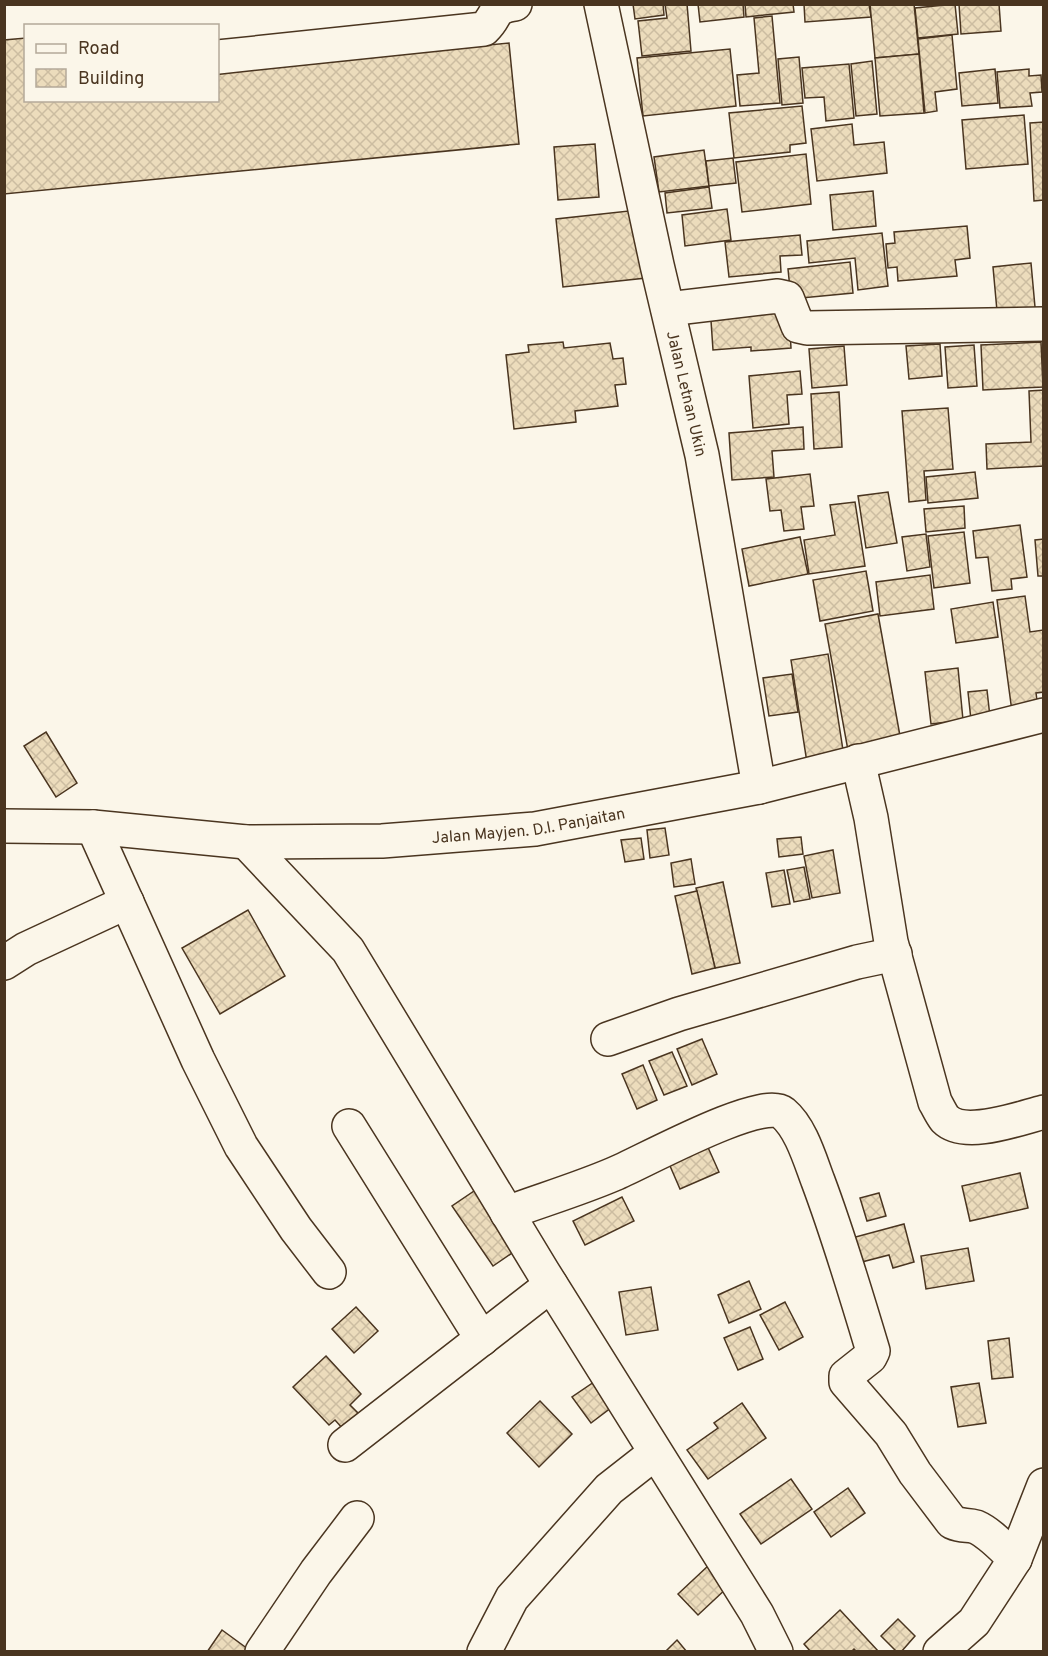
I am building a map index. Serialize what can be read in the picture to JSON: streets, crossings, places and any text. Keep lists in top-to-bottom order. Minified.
{"streets":{"street":["Jalan Letnan Ukin","Jalan Mayjen. D.I. Panjaitan"]},"crossings":[["Jalan Letnan Ukin","Jalan Mayjen. D.I. Panjaitan"]],"legend":["Road","Building"]}
